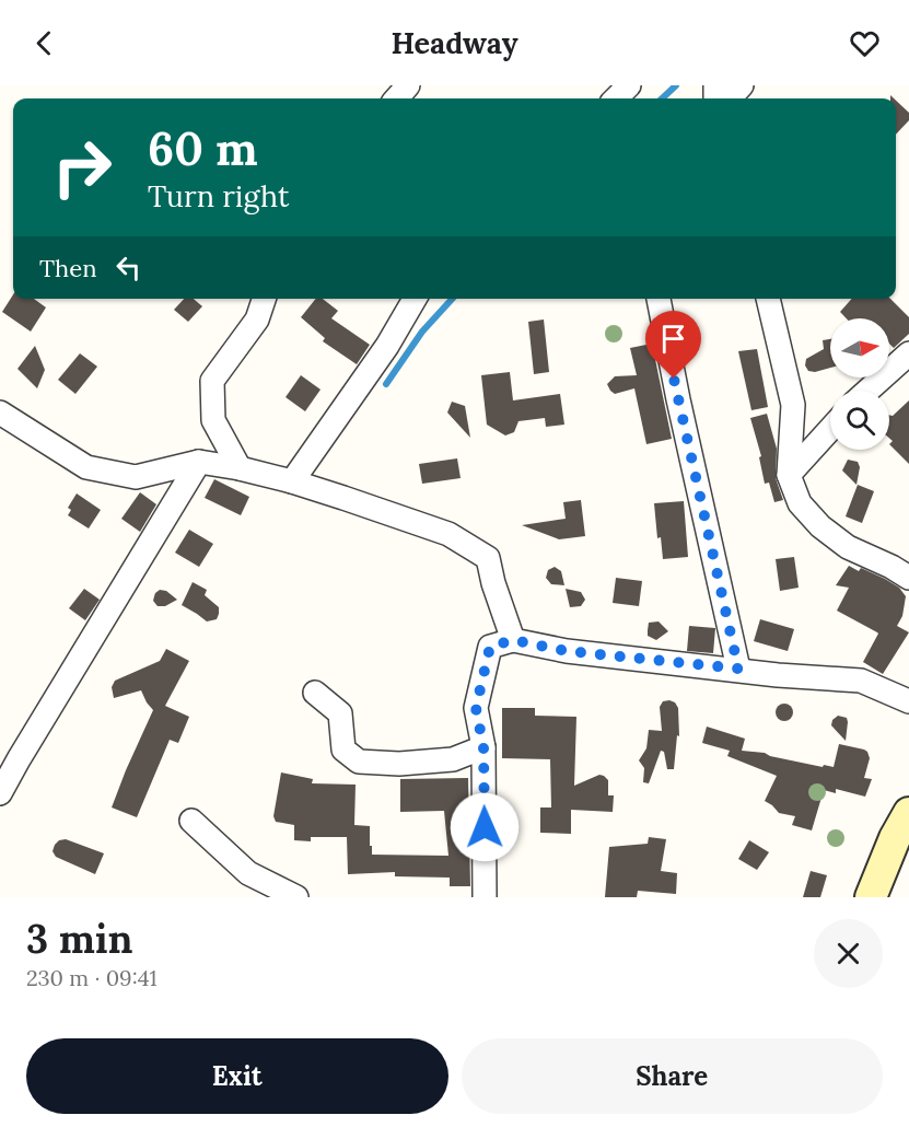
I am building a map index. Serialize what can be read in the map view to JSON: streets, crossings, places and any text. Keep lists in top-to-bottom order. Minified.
{"north":"right","page":{"header":"Headway","turn":["60 m","Turn right"],"then":"Then","heading":["3 min","230 m · 09:41"],"buttons":["Exit","Share"]}}
